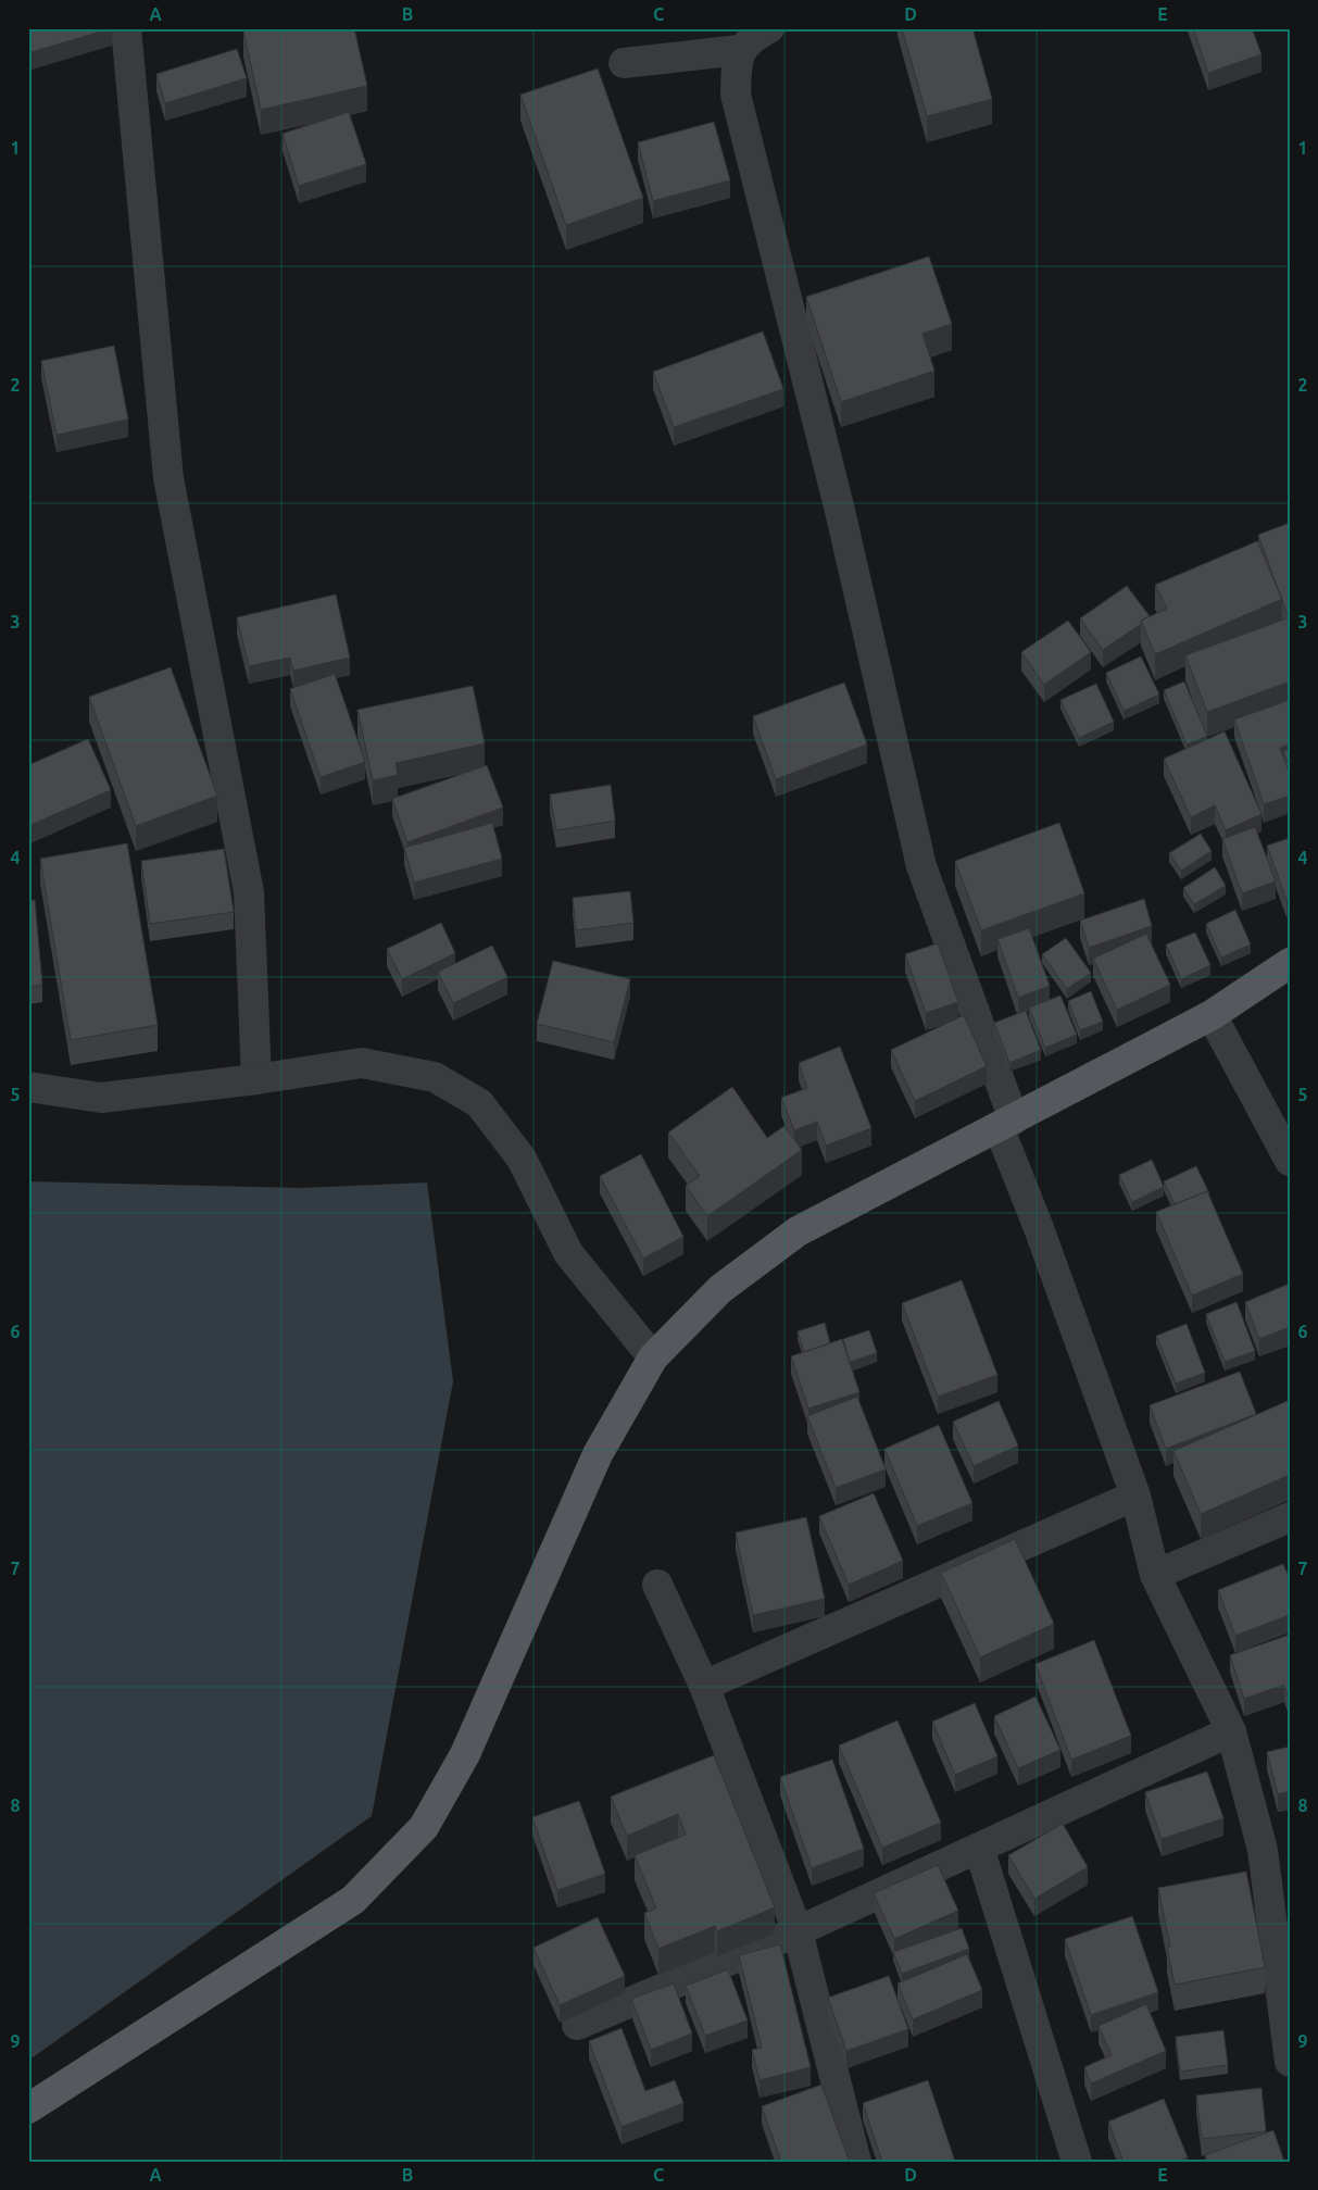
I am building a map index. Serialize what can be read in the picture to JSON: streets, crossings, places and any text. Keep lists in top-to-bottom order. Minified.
{"grid":{"columns":["A","B","C","D","E"],"rows":["1","2","3","4","5","6","7","8","9"]}}
